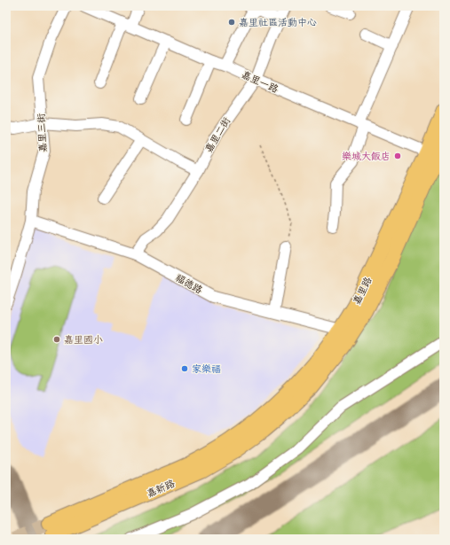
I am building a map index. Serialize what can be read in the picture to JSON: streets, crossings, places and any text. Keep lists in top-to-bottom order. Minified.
{"streets":{"main road":["嘉里路","嘉新路"],"street":["嘉里一路","嘉里三街","嘉里二街","福德路"]},"crossings":[["嘉里一路","嘉里二街"],["嘉里一路","嘉里路"],["嘉里三街","福德路"],["嘉里二街","福德路"],["福德路","嘉里路"],["嘉里路","嘉新路"]],"places":["嘉里社區活動中心","樂城大飯店","嘉里國小","家樂福"]}
